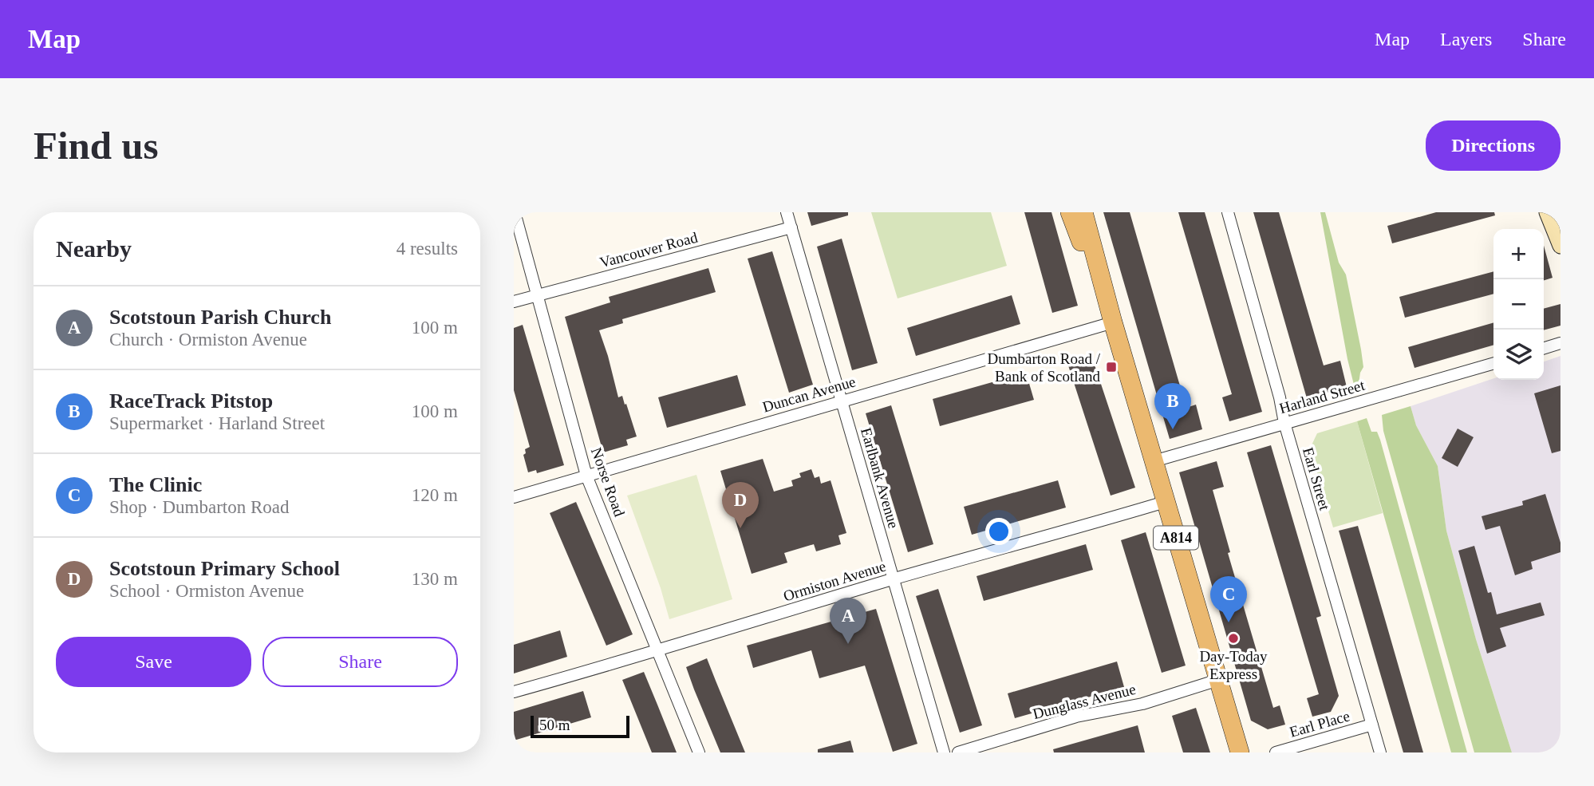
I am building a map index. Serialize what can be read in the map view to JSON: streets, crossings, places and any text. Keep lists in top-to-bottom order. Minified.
{"streets":{"main road":["A814"],"street":["Vancouver Road","Duncan Avenue","Harland Street","Earlbank Avenue","Earl Street","Norse Road","Ormiston Avenue","Dunglass Avenue","Earl Place"]},"crossings":[["Vancouver Road","Earlbank Avenue"],["Vancouver Road","Norse Road"],["Duncan Avenue","Earlbank Avenue"],["Duncan Avenue","Norse Road"],["Duncan Avenue","A814"],["Harland Street","Earl Street"],["Harland Street","A814"],["Earlbank Avenue","Ormiston Avenue"],["Earl Street","Earl Place"],["Norse Road","Ormiston Avenue"],["A814","Ormiston Avenue"],["A814","Dunglass Avenue"]],"places":{"transit":["Dumbarton Road / Bank of Scotland"],"other":["Day-Today Express"]},"scale_bar":"50 m","page":{"header":"Map","nav":["Map","Layers","Share"],"buttons":["Directions",["Save","Share"]],"title":"Find us","heading":["Nearby","4 results"],"map_buttons":["+","−"],"list":[{"mark":"A","name":"Scotstoun Parish Church","note":"Church · Ormiston Avenue","value":"100 m"},{"mark":"B","name":"RaceTrack Pitstop","note":"Supermarket · Harland Street","value":"100 m"},{"mark":"C","name":"The Clinic","note":"Shop · Dumbarton Road","value":"120 m"},{"mark":"D","name":"Scotstoun Primary School","note":"School · Ormiston Avenue","value":"130 m"}],"pins":["B","D","C","A"],"scale":"50 m"}}
